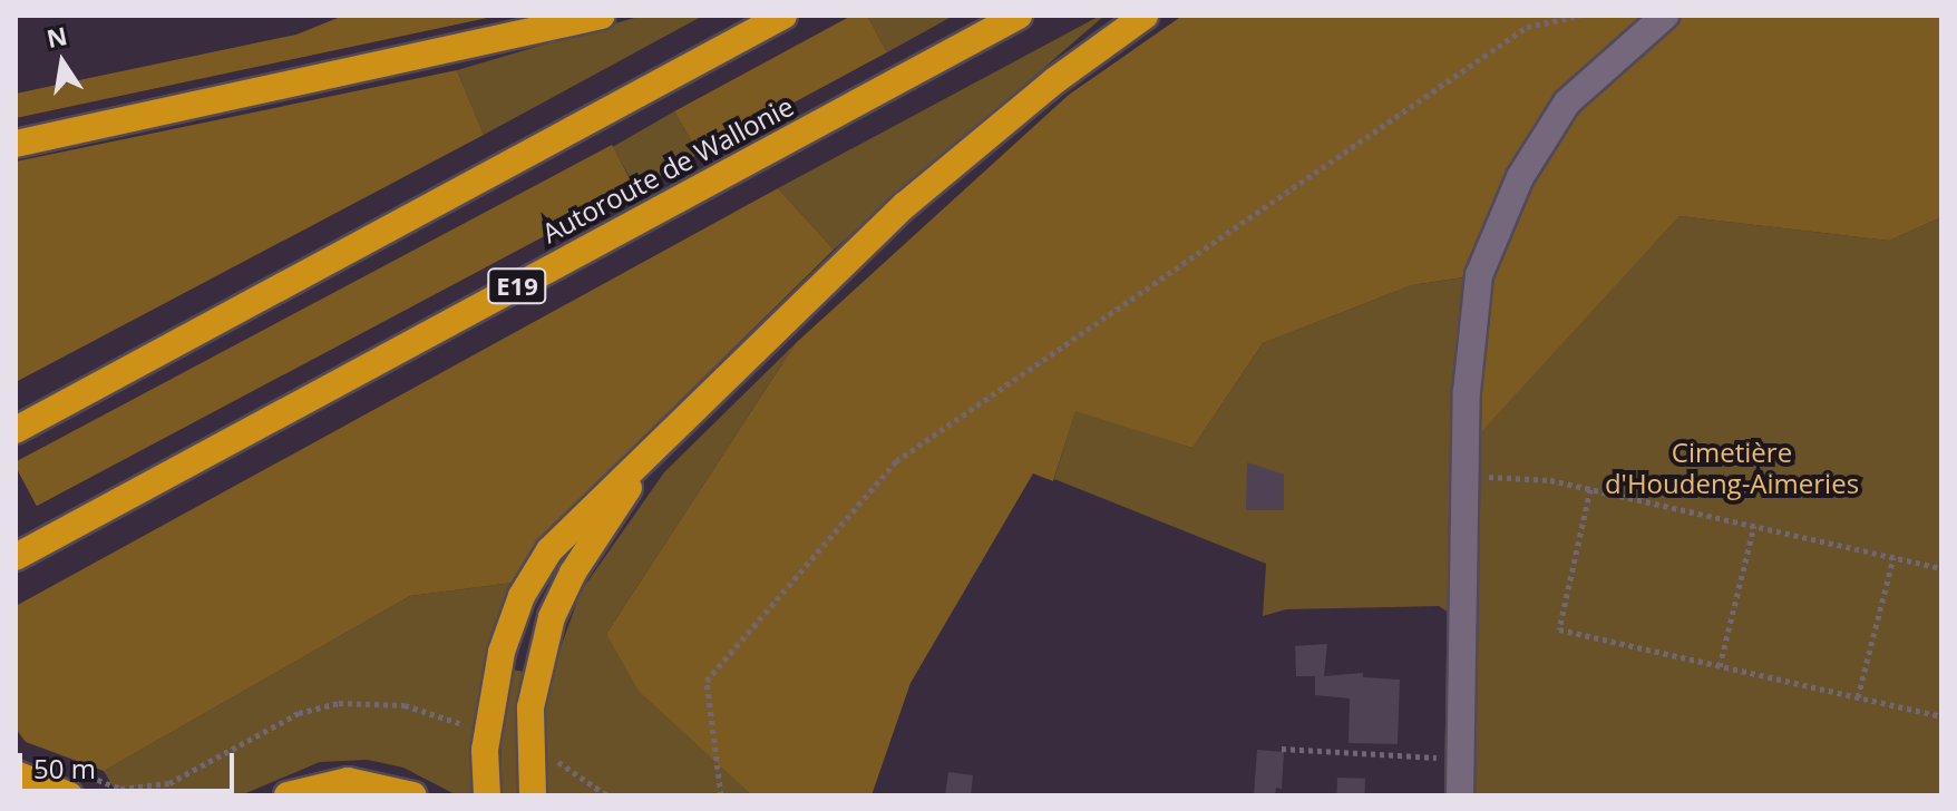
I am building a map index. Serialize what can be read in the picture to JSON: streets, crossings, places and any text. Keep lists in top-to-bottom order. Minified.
{"streets":{"highway":["Autoroute de Wallonie","E19"]},"parks":["Cimetière d'Houdeng-Aimeries"],"scale_bar":"50 m","north":"top"}
